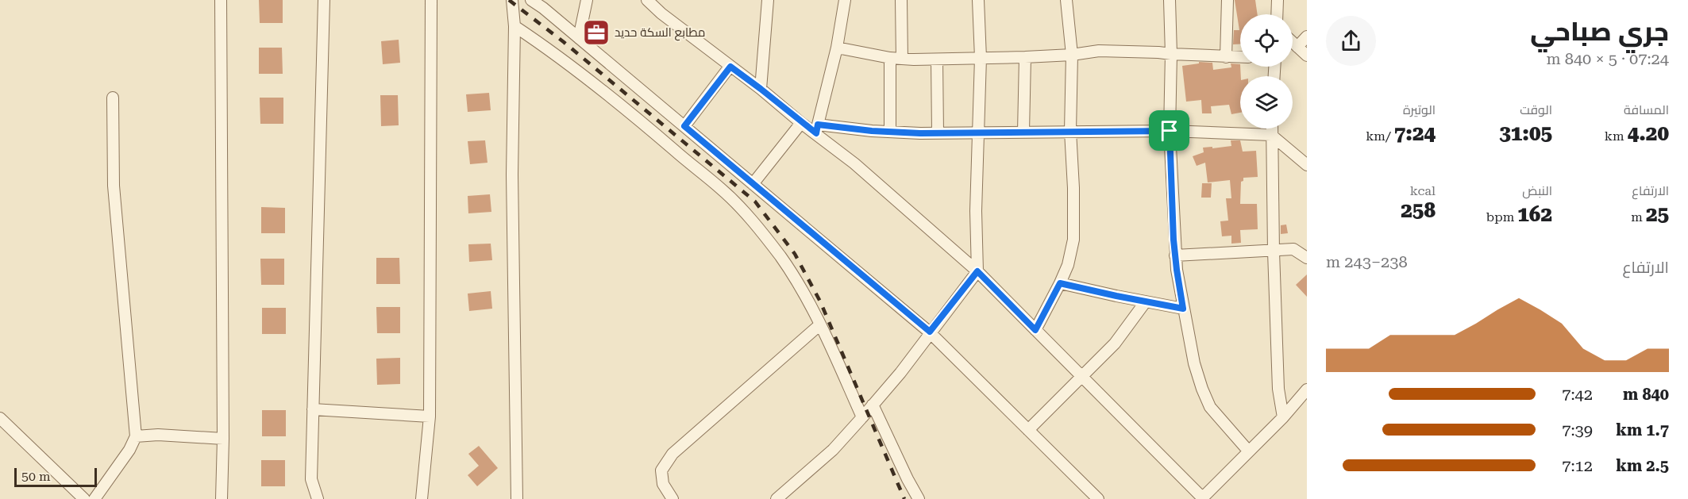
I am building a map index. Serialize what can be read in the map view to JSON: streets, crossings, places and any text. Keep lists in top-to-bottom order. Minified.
{"places":{"office":["مطابع السكة حديد"]},"scale_bar":"50 m","page":{"heading":["جري صباحي","07:24 · 5 × 840 m"],"stats":[["المسافة","4.20 km"],["الوقت","31:05"],["الوتيرة","7:24 /km"],["الارتفاع","25 m"],["النبض","162 bpm"],["kcal","258"]],"chart":["الارتفاع","238–243 m"],"list":[{"name":"840 m","note":"7:42"},{"name":"1.7 km","note":"7:39"},{"name":"2.5 km","note":"7:12"}],"scale":"50 m"}}
